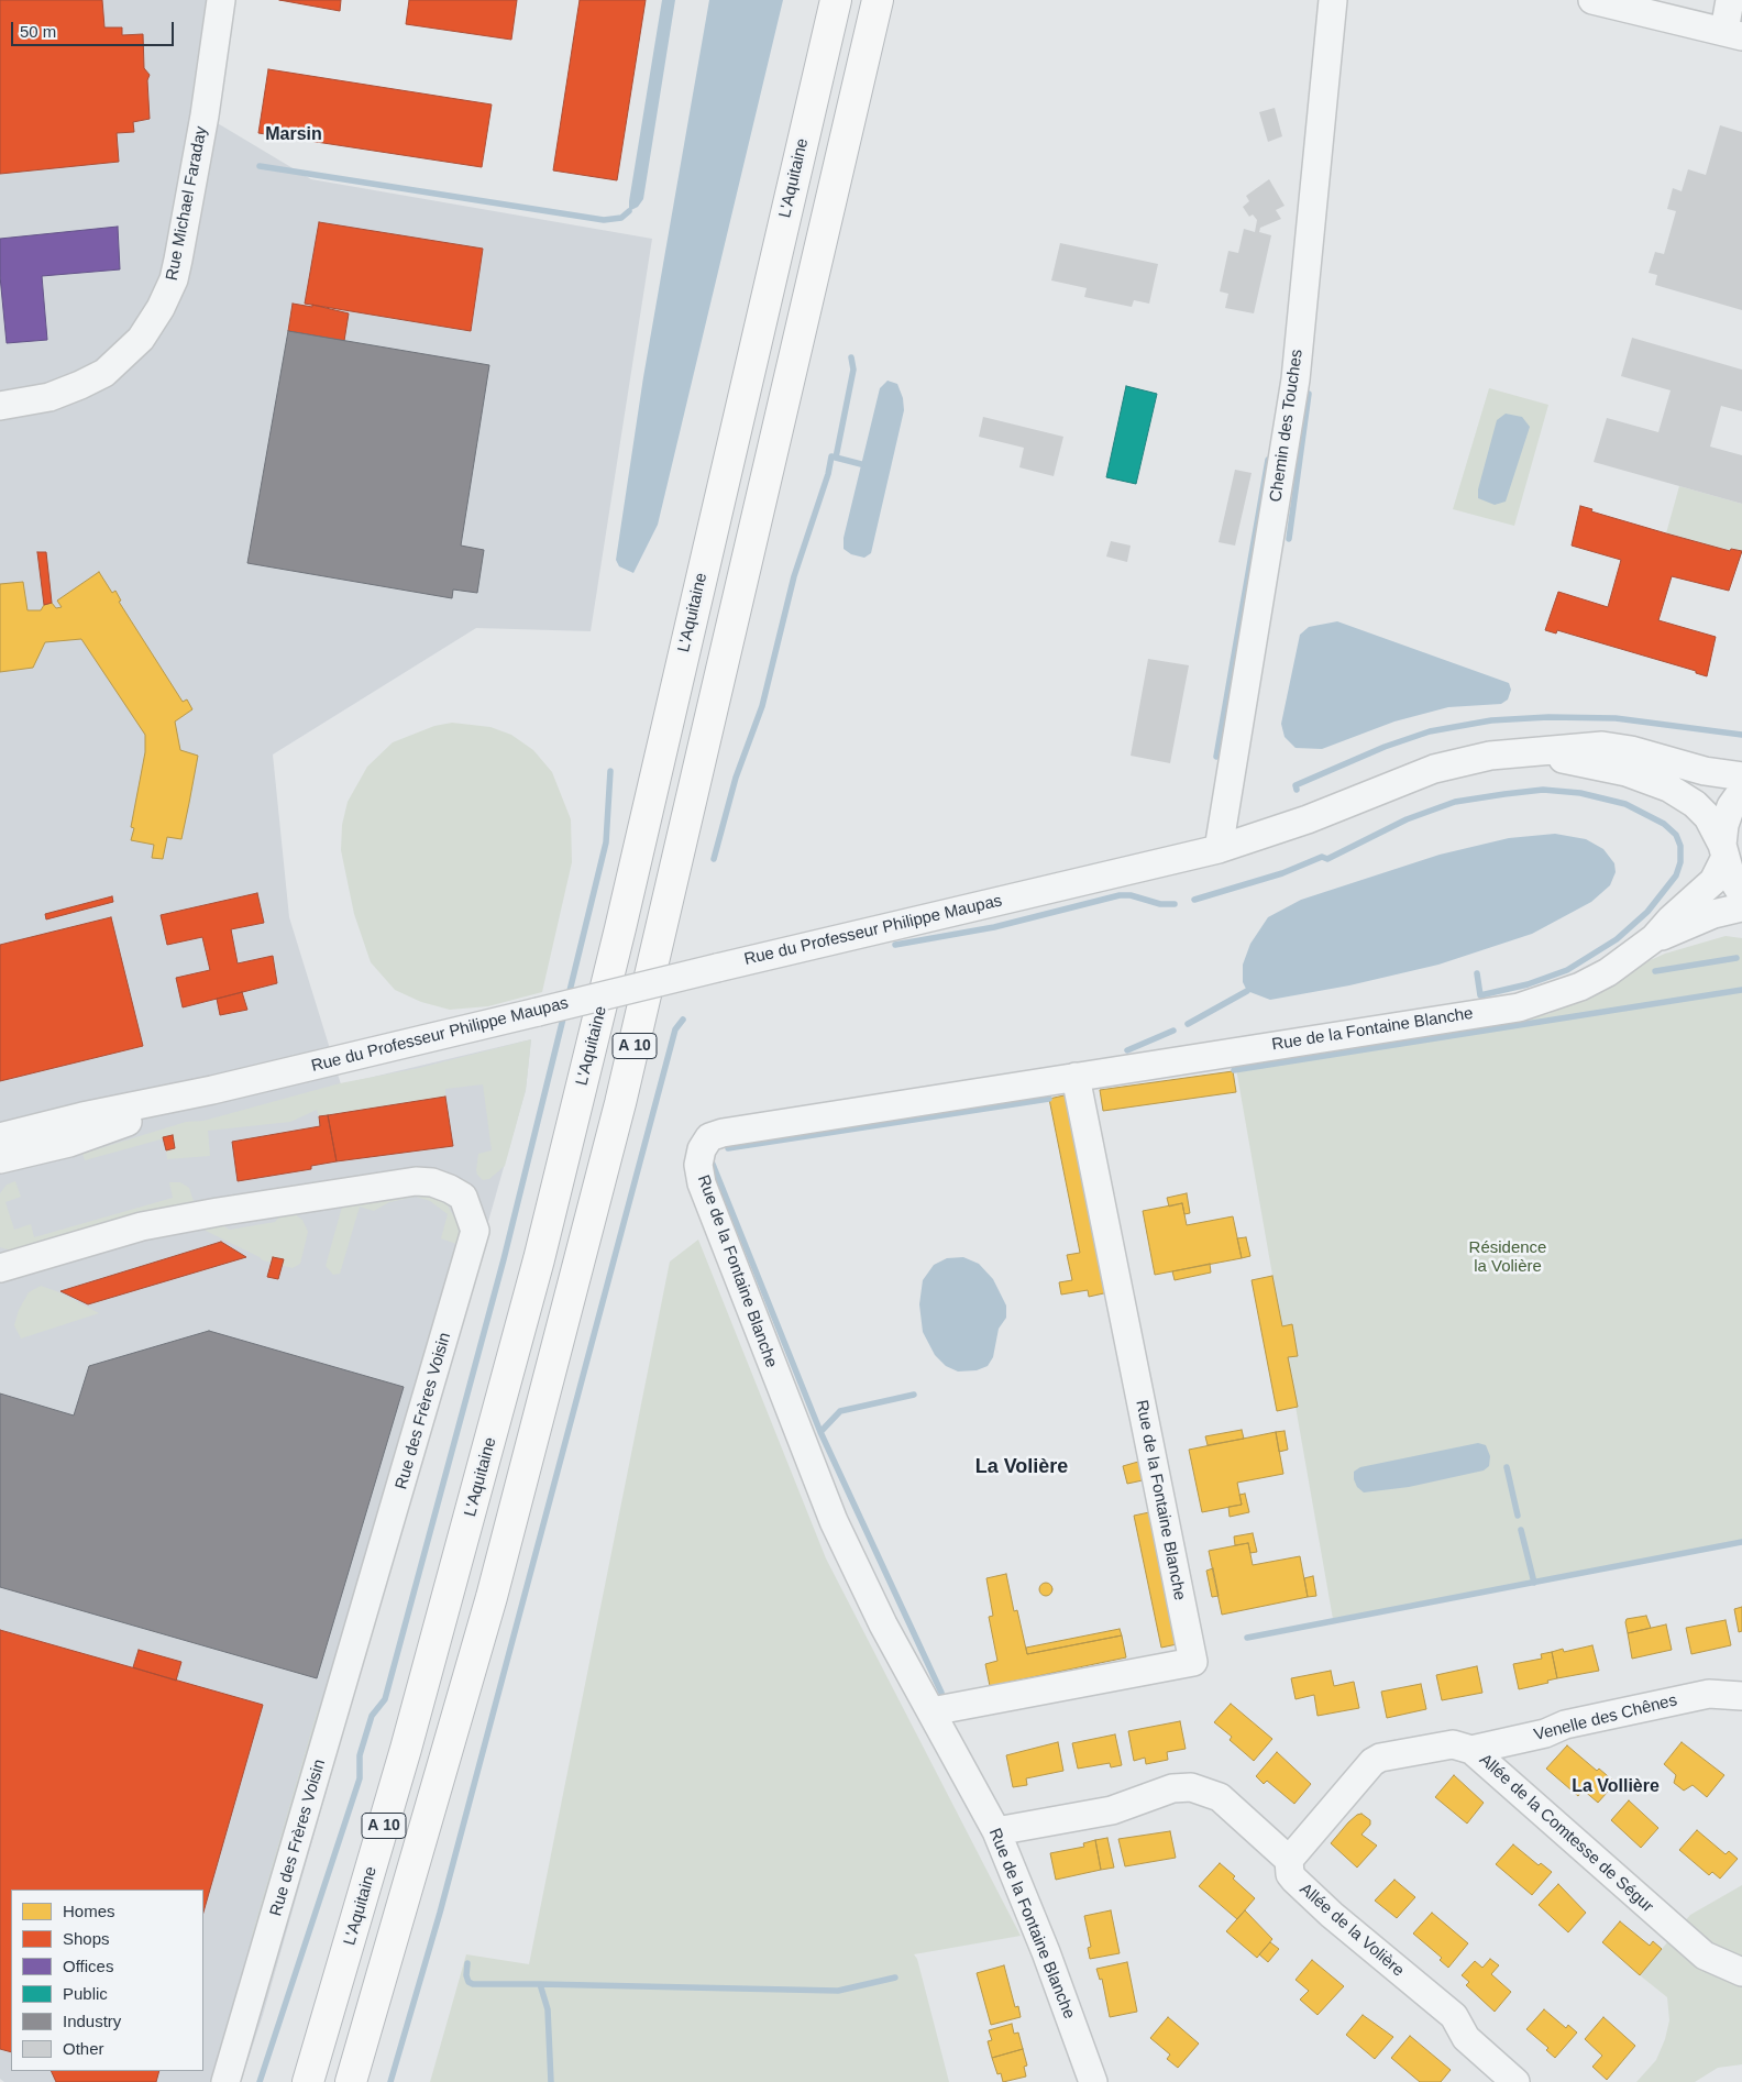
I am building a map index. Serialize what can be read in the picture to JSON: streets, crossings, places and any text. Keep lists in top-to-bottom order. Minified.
{"streets":{"highway":["L'Aquitaine","A 10"],"street":["Rue Michael Faraday","Chemin des Touches","Rue du Professeur Philippe Maupas","Rue de la Fontaine Blanche","Rue des Frères Voisin","Venelle des Chênes","Allée de la Comtesse de Ségur","Allée de la Volière"]},"crossings":[["Chemin des Touches","Rue du Professeur Philippe Maupas"],["Rue du Professeur Philippe Maupas","Rue de la Fontaine Blanche"],["Rue de la Fontaine Blanche","Allée de la Volière"],["Venelle des Chênes","Allée de la Comtesse de Ségur"],["Allée de la Comtesse de Ségur","Allée de la Volière"]],"districts":["Marsin","La Volière","La Vollière"],"parks":["Résidence la Volière"],"legend":["Homes","Shops","Offices","Public","Industry","Other"],"scale_bar":"50 m"}
